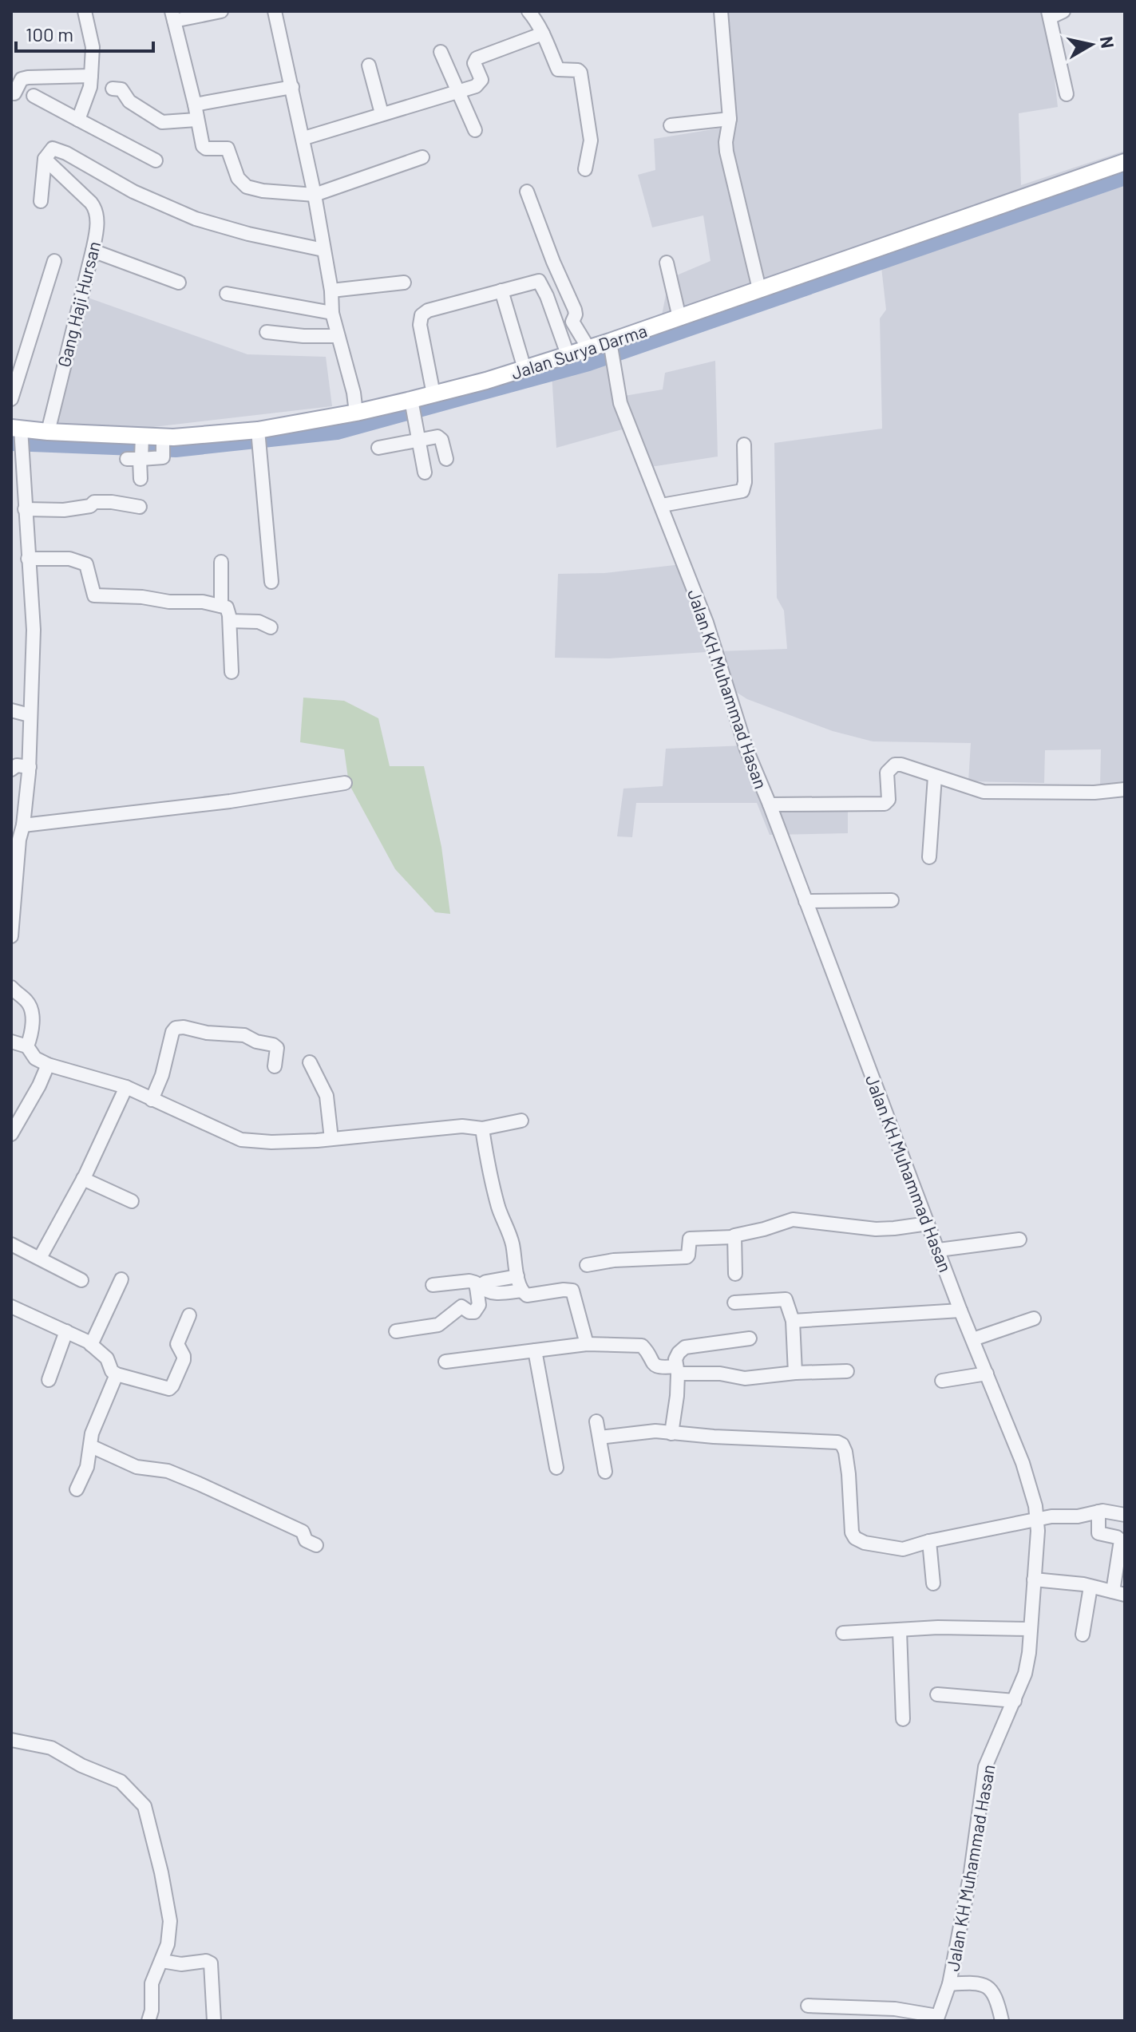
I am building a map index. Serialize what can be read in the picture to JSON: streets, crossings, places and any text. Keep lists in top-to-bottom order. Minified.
{"streets":{"main road":["Jalan Surya Darma"],"street":["Gang Haji Hursan","Jalan KH Muhammad Hasan"]},"crossings":[["Gang Haji Hursan","Jalan Surya Darma"],["Jalan Surya Darma","Jalan KH Muhammad Hasan"]],"scale_bar":"100 m","north":"right"}
